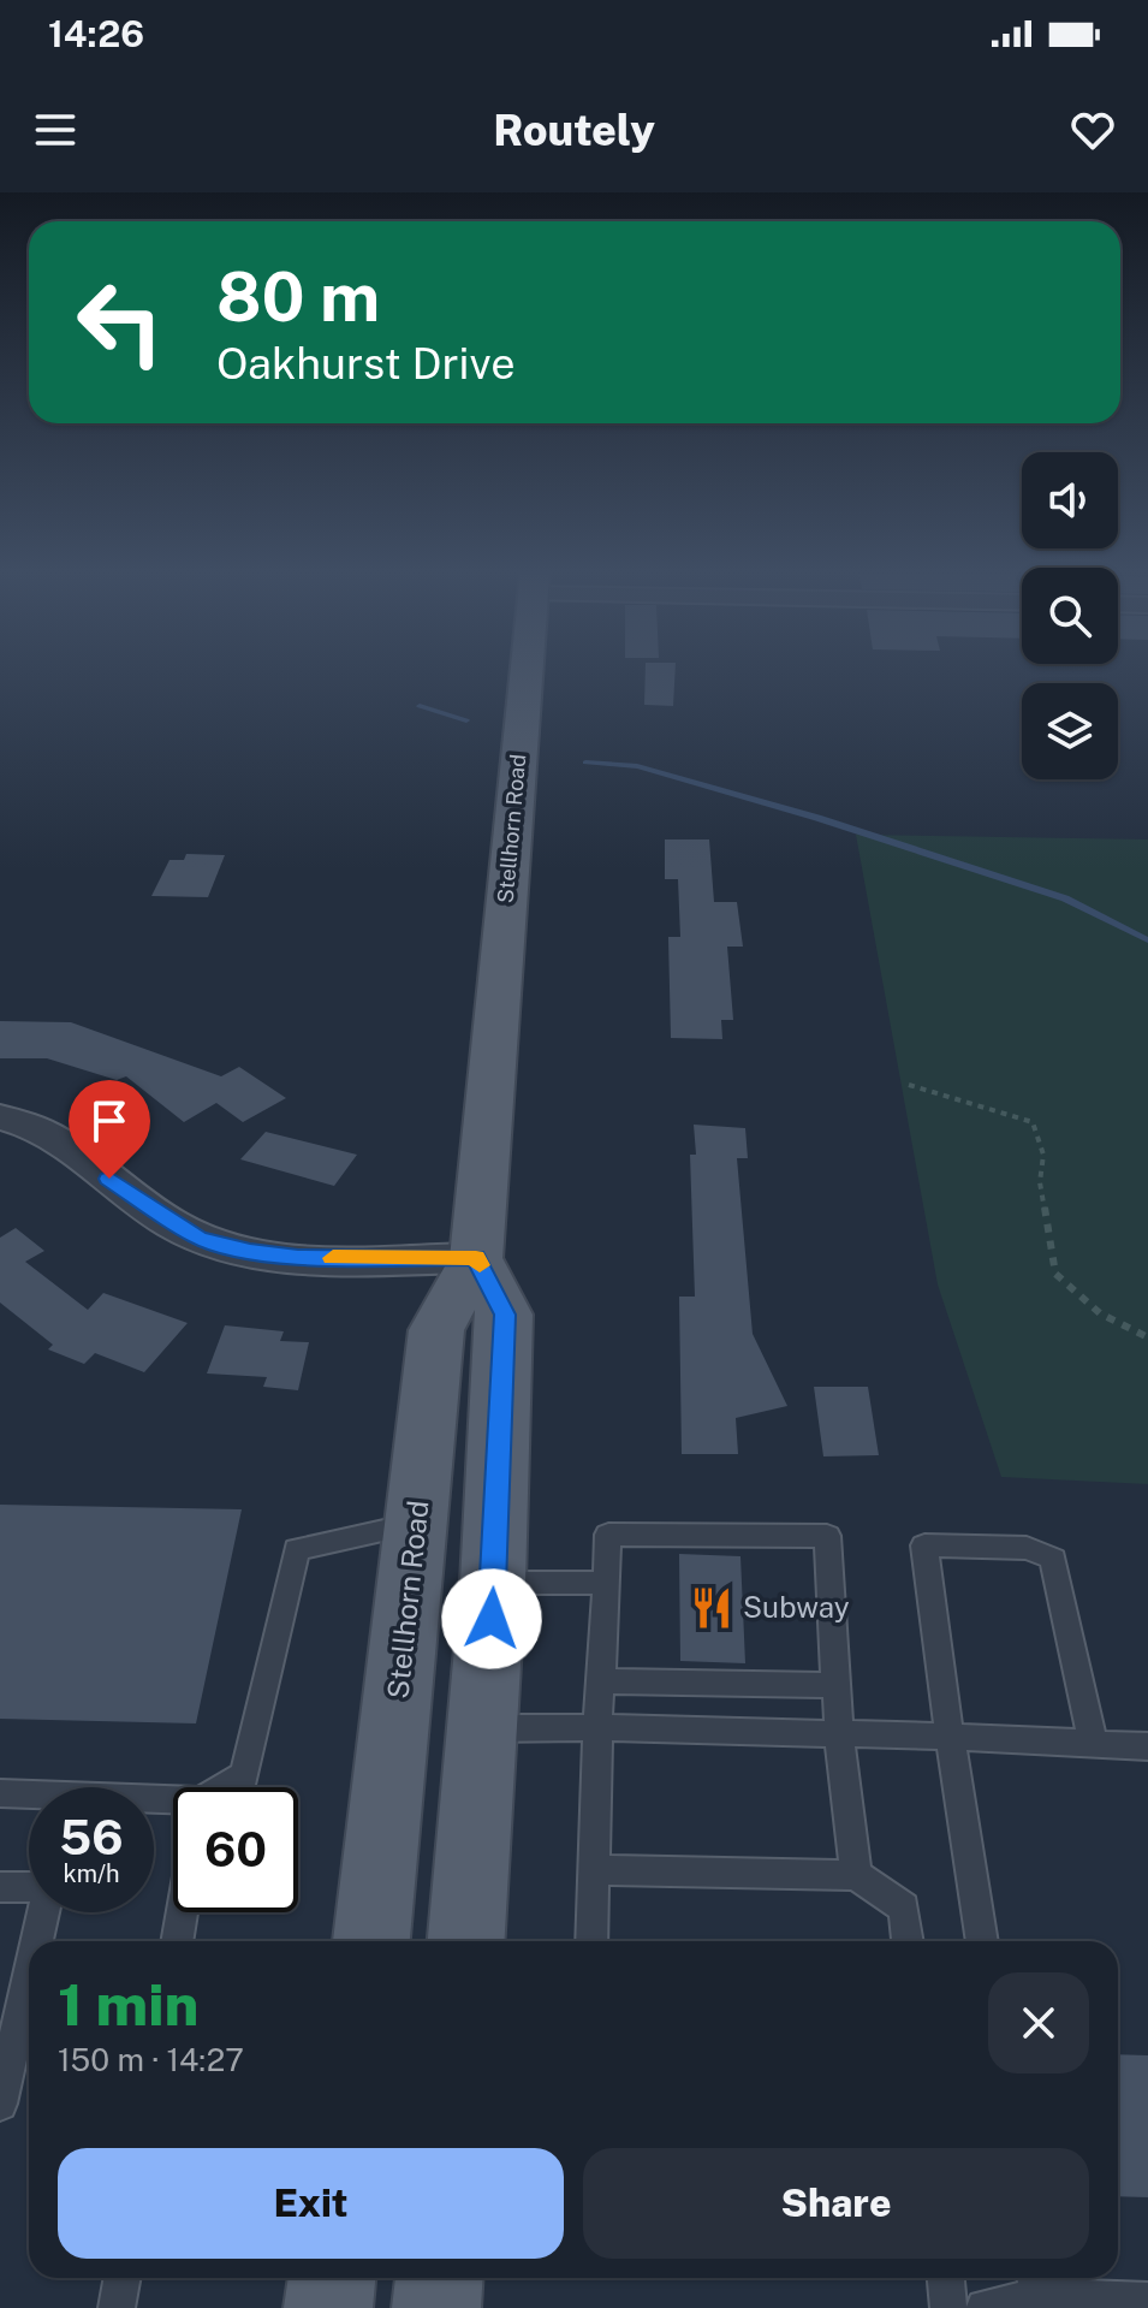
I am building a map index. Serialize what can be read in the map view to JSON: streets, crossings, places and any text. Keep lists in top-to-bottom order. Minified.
{"streets":{"main road":["Stellhorn Road"]},"places":{"restaurant":["Subway"]},"page":{"status":"14:26","header":"Routely","turn":["80 m","Oakhurst Drive"],"speed":"56 km/h","limit":"60","heading":["1 min","150 m · 14:27"],"buttons":["Exit","Share"]}}
